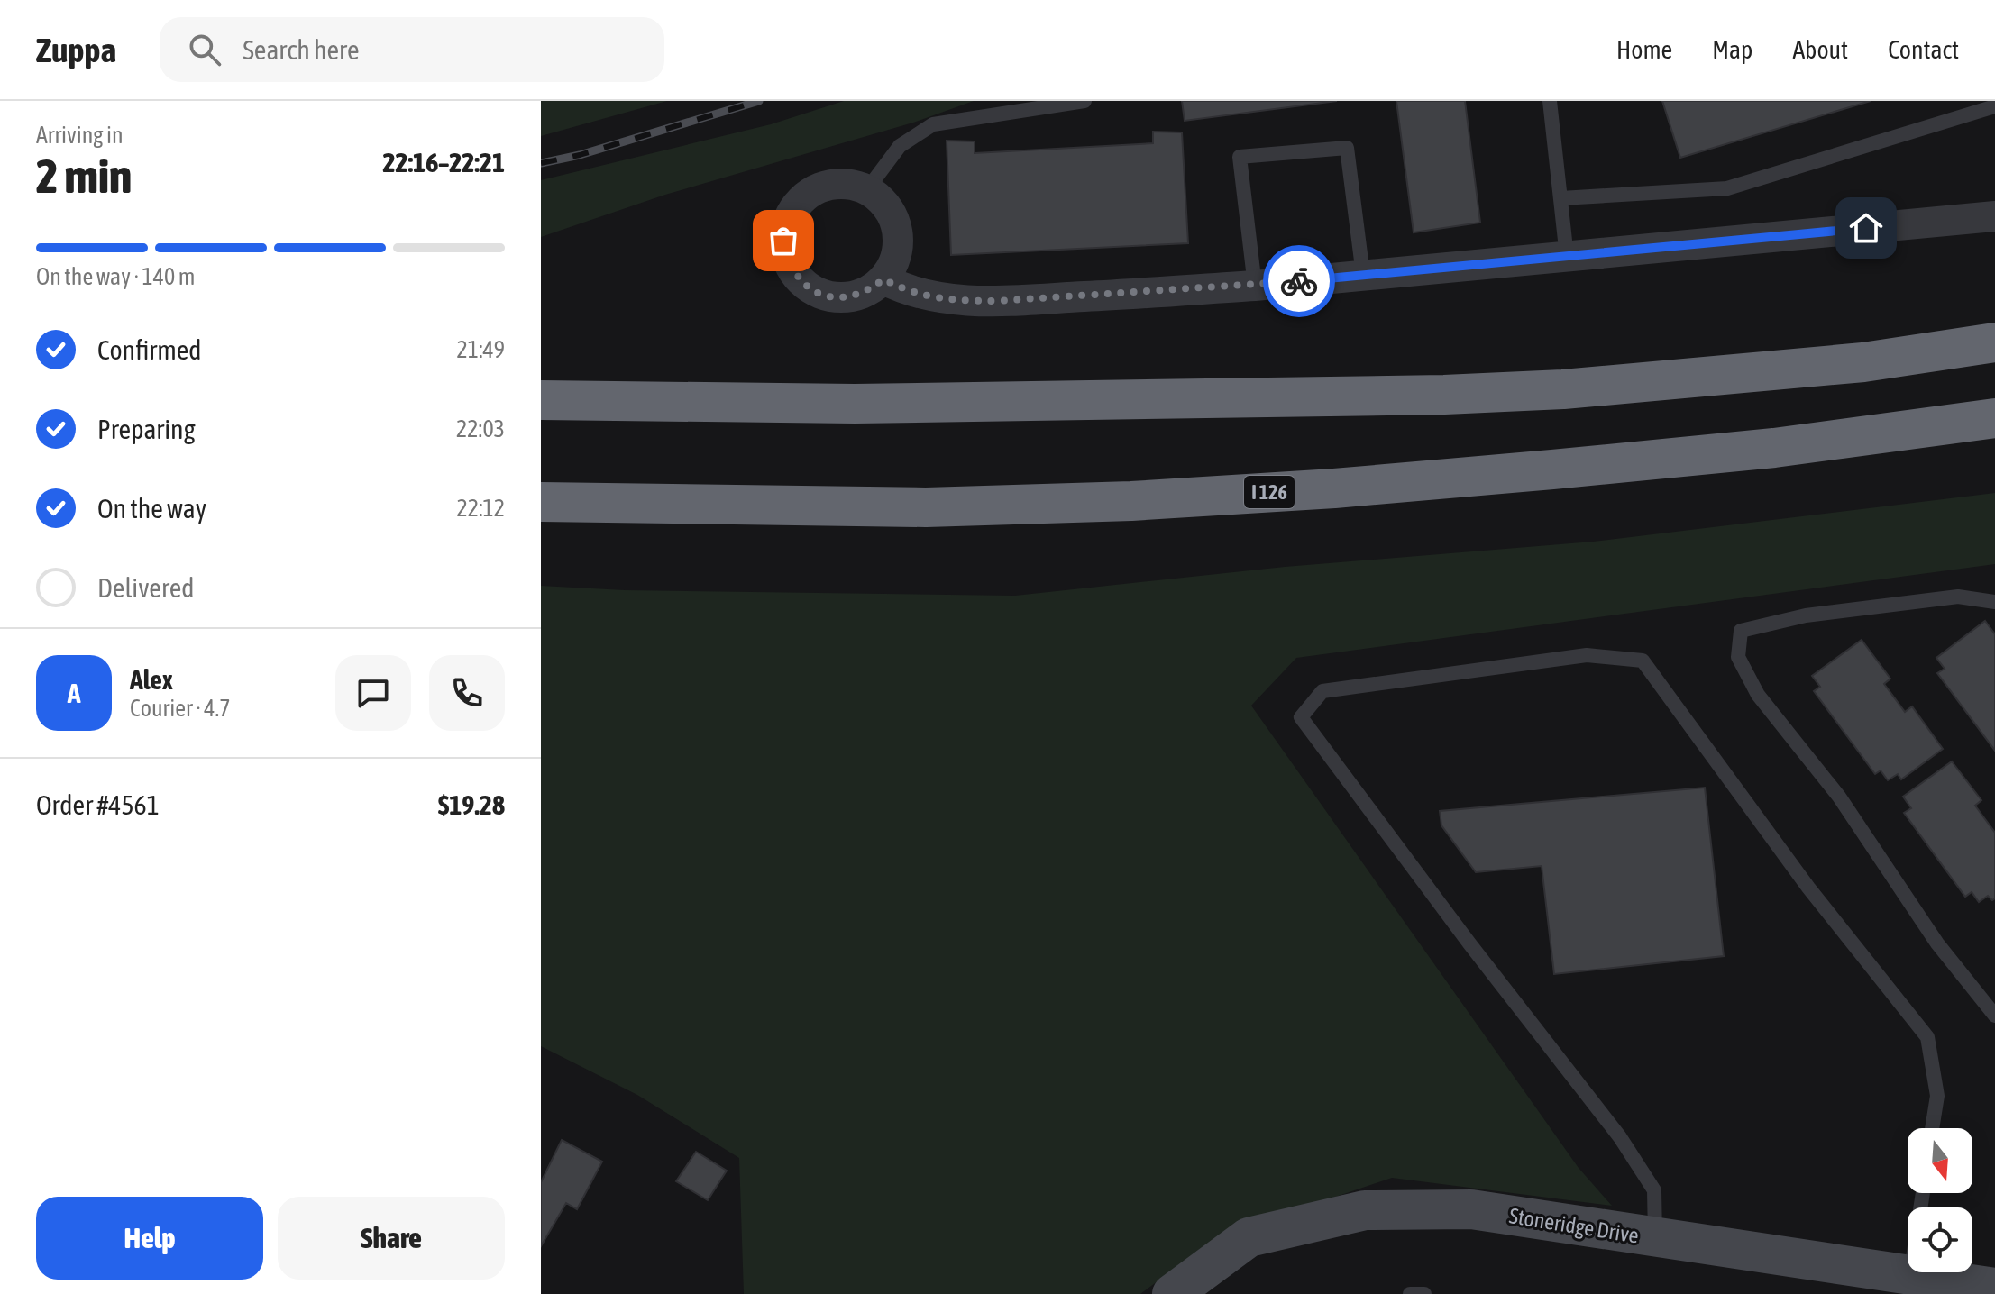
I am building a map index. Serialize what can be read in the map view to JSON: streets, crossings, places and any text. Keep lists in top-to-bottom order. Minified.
{"streets":{"highway":["I 126"],"street":["Stoneridge Drive"]},"north":"bottom","page":{"header":"Zuppa","search":"Search here","nav":["Home","Map","About","Contact"],"heading":["2 min","Arriving in","22:16–22:21"],"panel":["Alex","Courier · 4.7","Order #4561","$19.28"],"bar":"On the way · 140 m","list":[["Confirmed","21:49"],["Preparing","22:03"],["On the way","22:12"],"Delivered"],"round":"A","buttons":["Help","Share"]}}
